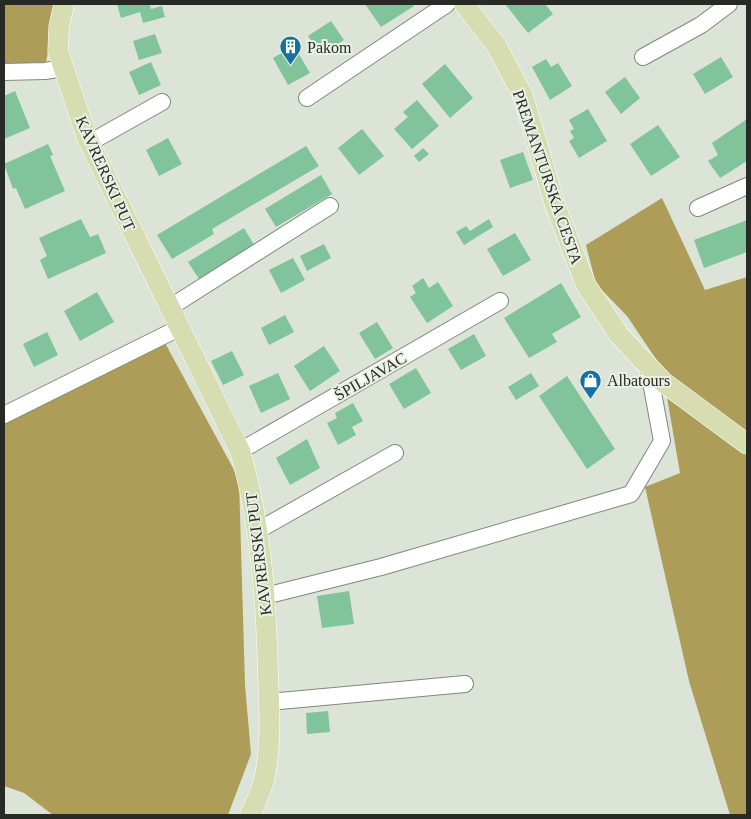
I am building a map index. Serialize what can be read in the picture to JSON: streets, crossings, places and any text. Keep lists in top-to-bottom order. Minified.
{"streets":{"main road":["KAVRERSKI PUT","PREMANTURSKA CESTA"],"street":["ŠPILJAVAC"]},"crossings":[["KAVRERSKI PUT","ŠPILJAVAC"]],"places":{"building":["Pakom"],"shop":["Albatours"]}}
